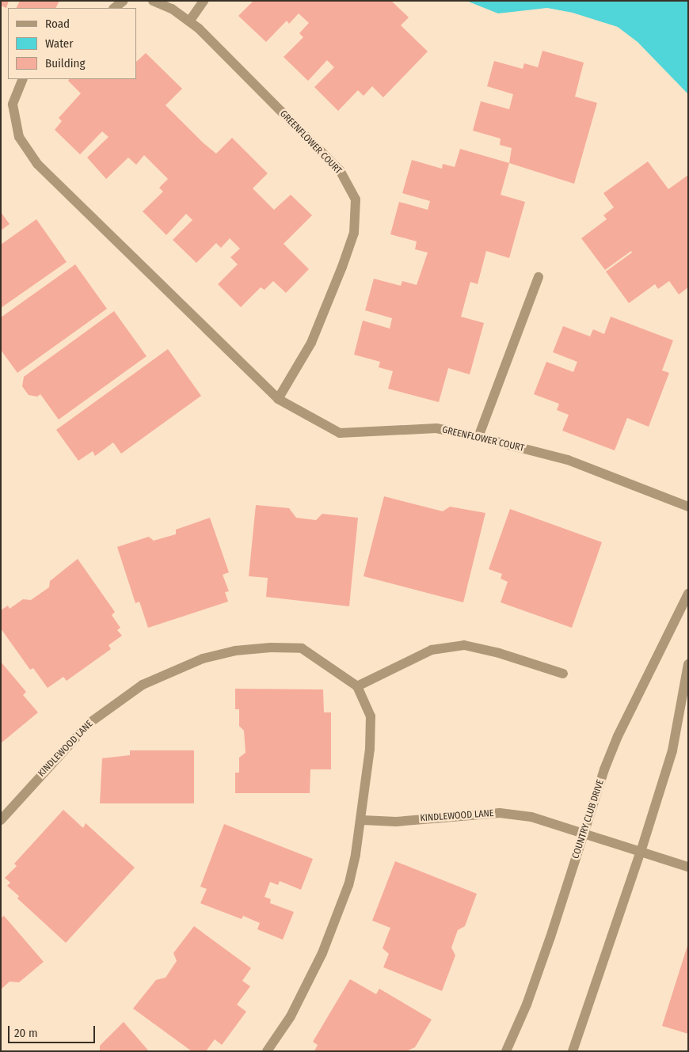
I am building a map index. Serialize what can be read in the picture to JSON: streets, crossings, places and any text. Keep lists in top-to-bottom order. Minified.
{"streets":{"street":["GREENFLOWER COURT","KINDLEWOOD LANE","COUNTRY CLUB DRIVE"]},"crossings":[["KINDLEWOOD LANE","COUNTRY CLUB DRIVE"]],"legend":["Road","Water","Building"],"scale_bar":"20 m"}
